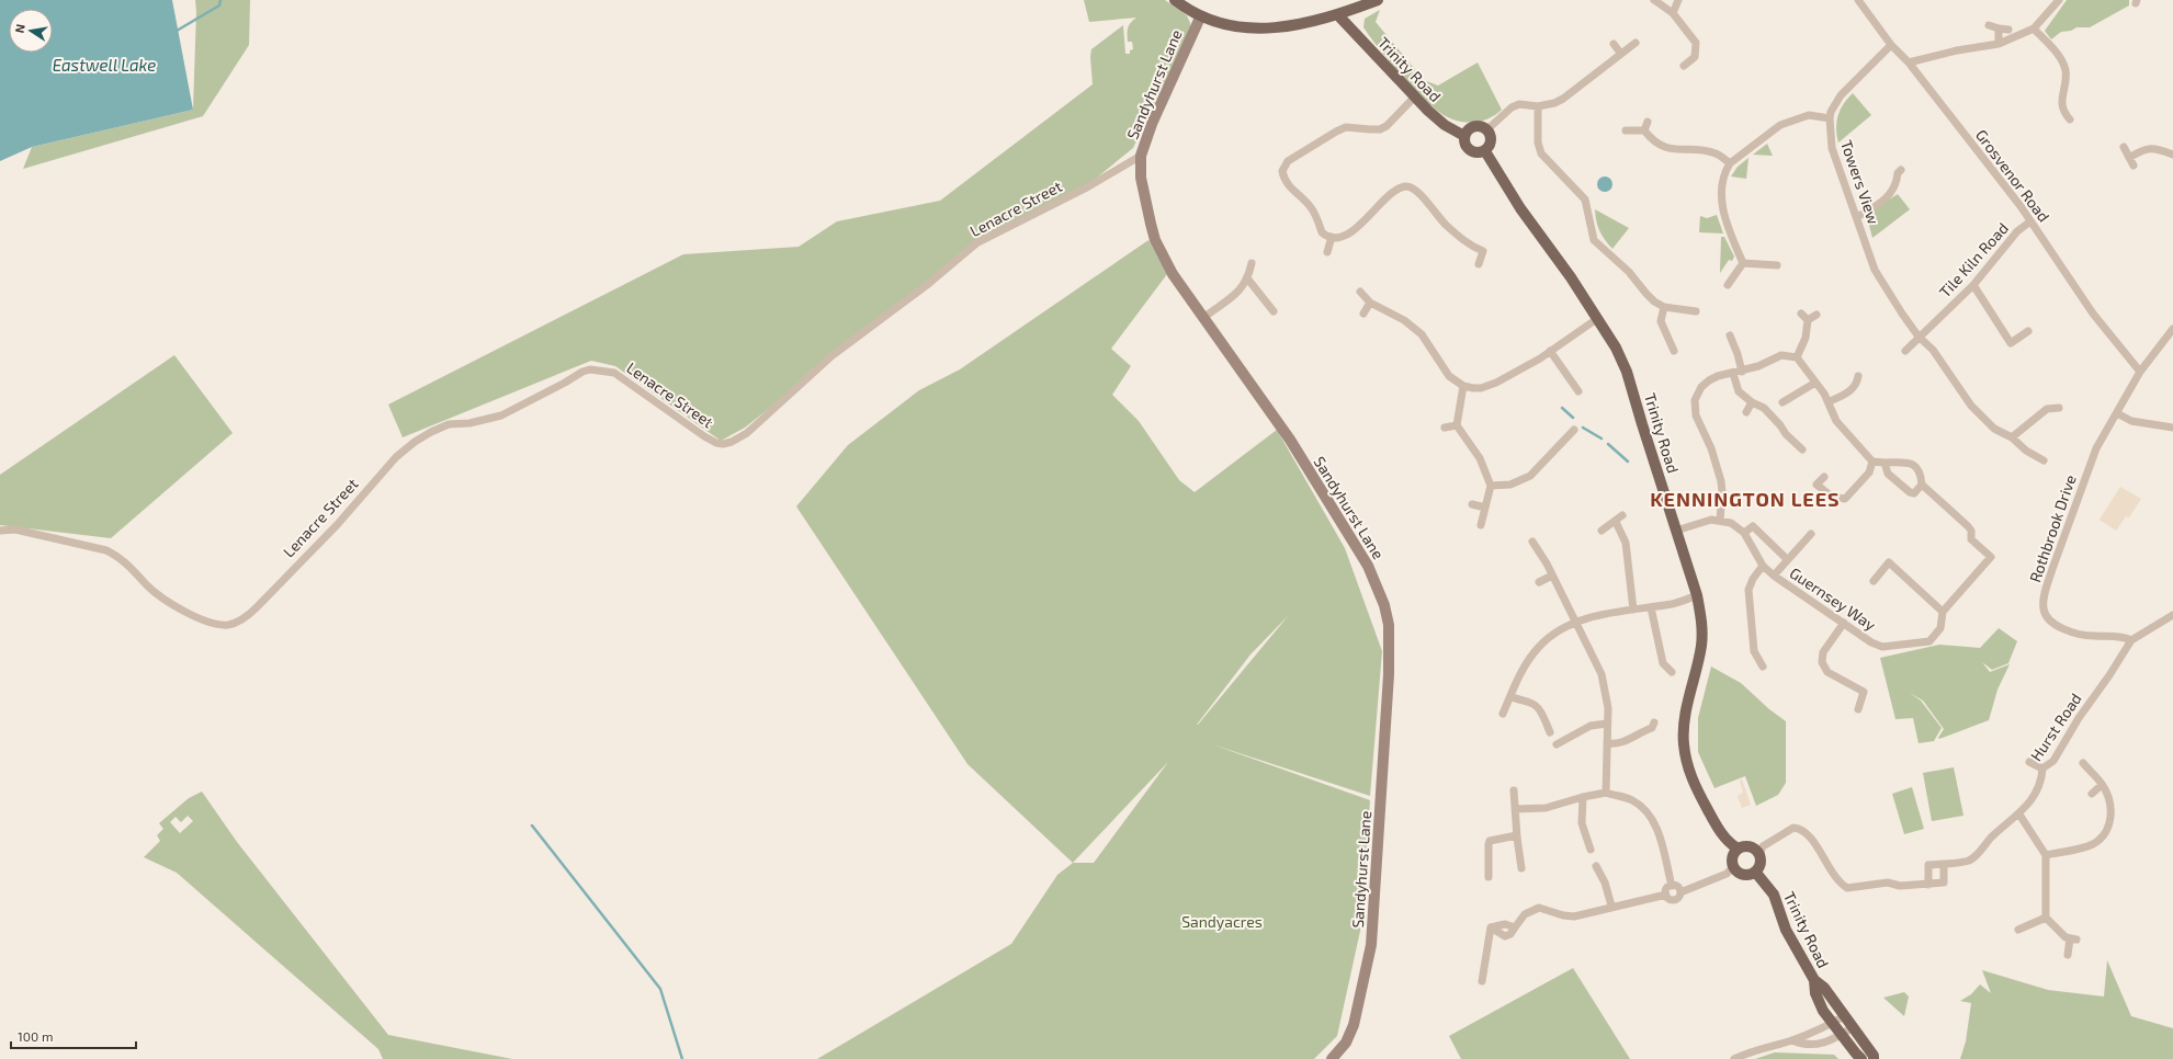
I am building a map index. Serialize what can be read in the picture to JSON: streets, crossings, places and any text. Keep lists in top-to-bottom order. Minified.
{"streets":{"main road":["Trinity Road"],"street":["Sandyhurst Lane","Grosvenor Road","Towers View","Lenacre Street","Tile Kiln Road","Rothbrook Drive","Guernsey Way","Hurst Road"]},"crossings":[["Sandyhurst Lane","Lenacre Street"],["Grosvenor Road","Towers View"],["Grosvenor Road","Tile Kiln Road"],["Grosvenor Road","Rothbrook Drive"],["Towers View","Tile Kiln Road"],["Rothbrook Drive","Hurst Road"]],"districts":["KENNINGTON LEES"],"water":["Eastwell Lake"],"parks":["Sandyacres"],"scale_bar":"100 m","north":"left"}
